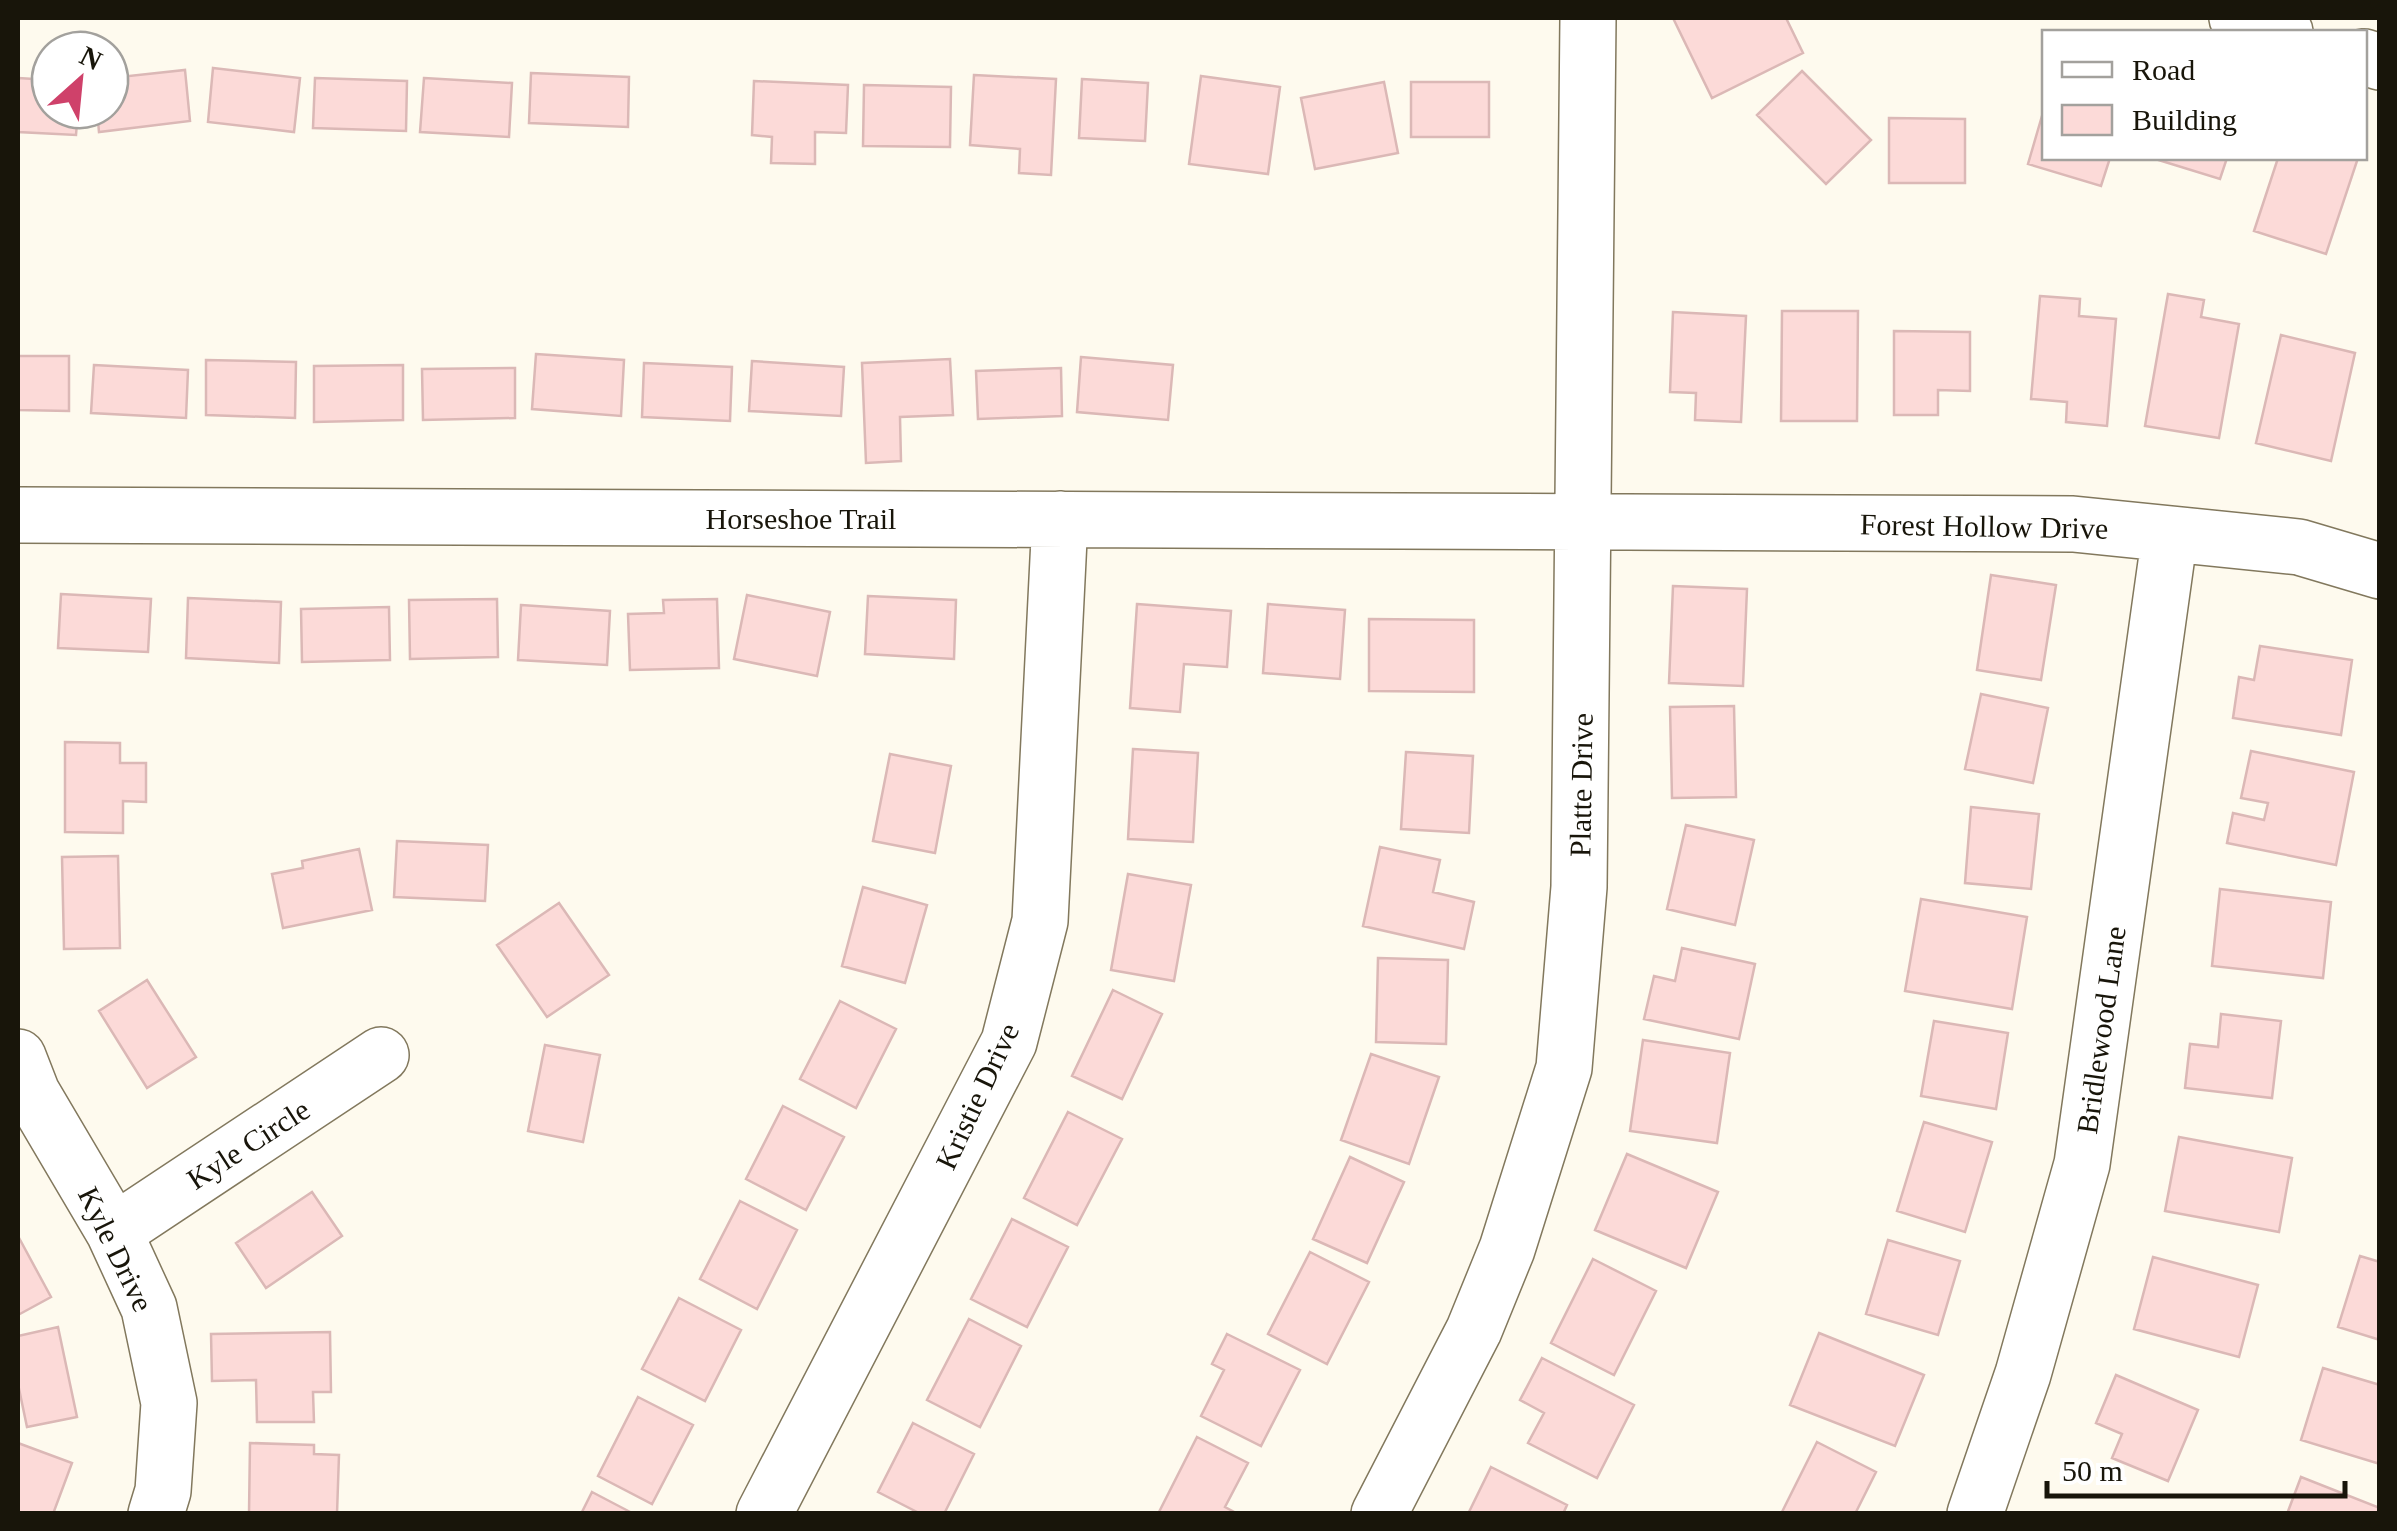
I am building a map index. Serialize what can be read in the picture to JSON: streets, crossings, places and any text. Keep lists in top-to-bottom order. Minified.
{"streets":{"street":["Horseshoe Trail","Forest Hollow Drive","Platte Drive","Bridlewood Lane","Kristie Drive","Kyle Circle","Kyle Drive"]},"crossings":[["Horseshoe Trail","Forest Hollow Drive"],["Horseshoe Trail","Platte Drive"],["Horseshoe Trail","Kristie Drive"],["Forest Hollow Drive","Platte Drive"],["Forest Hollow Drive","Bridlewood Lane"],["Kyle Circle","Kyle Drive"]],"legend":["Road","Building"],"scale_bar":"50 m","north":"top right"}
